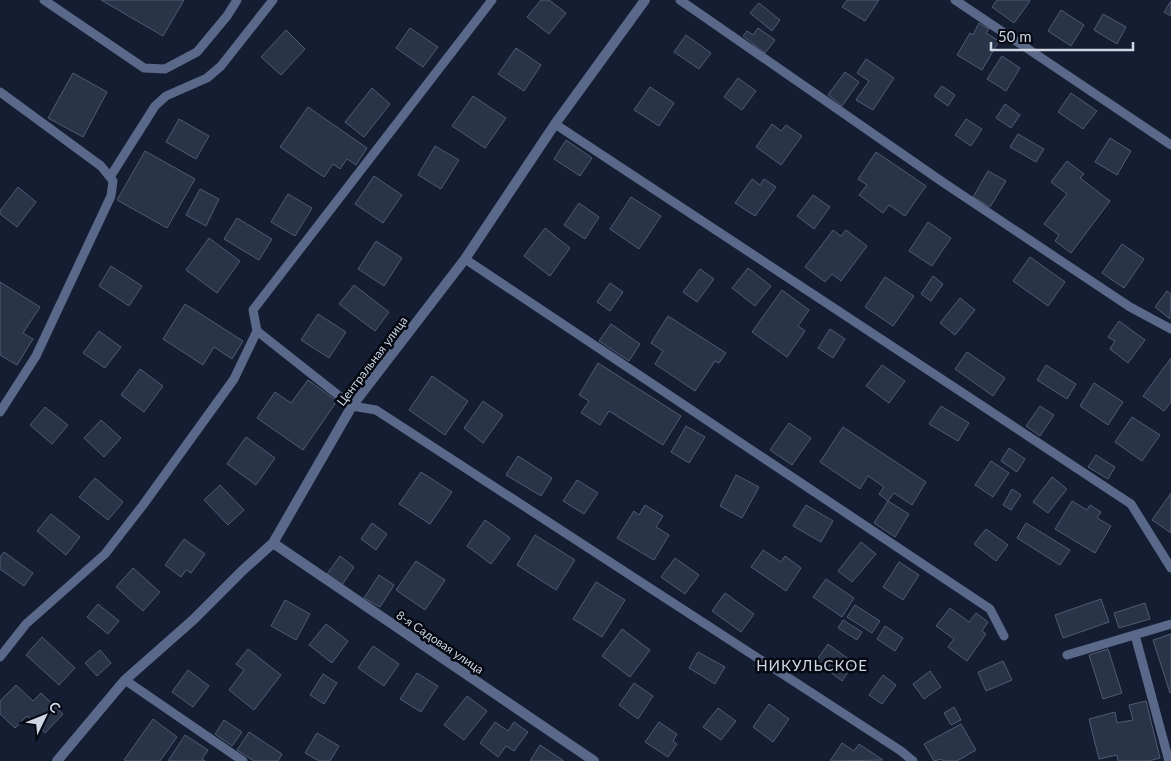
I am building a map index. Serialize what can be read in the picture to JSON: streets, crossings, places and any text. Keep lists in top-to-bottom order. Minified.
{"streets":{"street":["Центральная улица","8-я Садовая улица"]},"crossings":[["Центральная улица","8-я Садовая улица"]],"districts":["НИКУЛЬСКОЕ"],"scale_bar":"50 m","north":"top right"}
